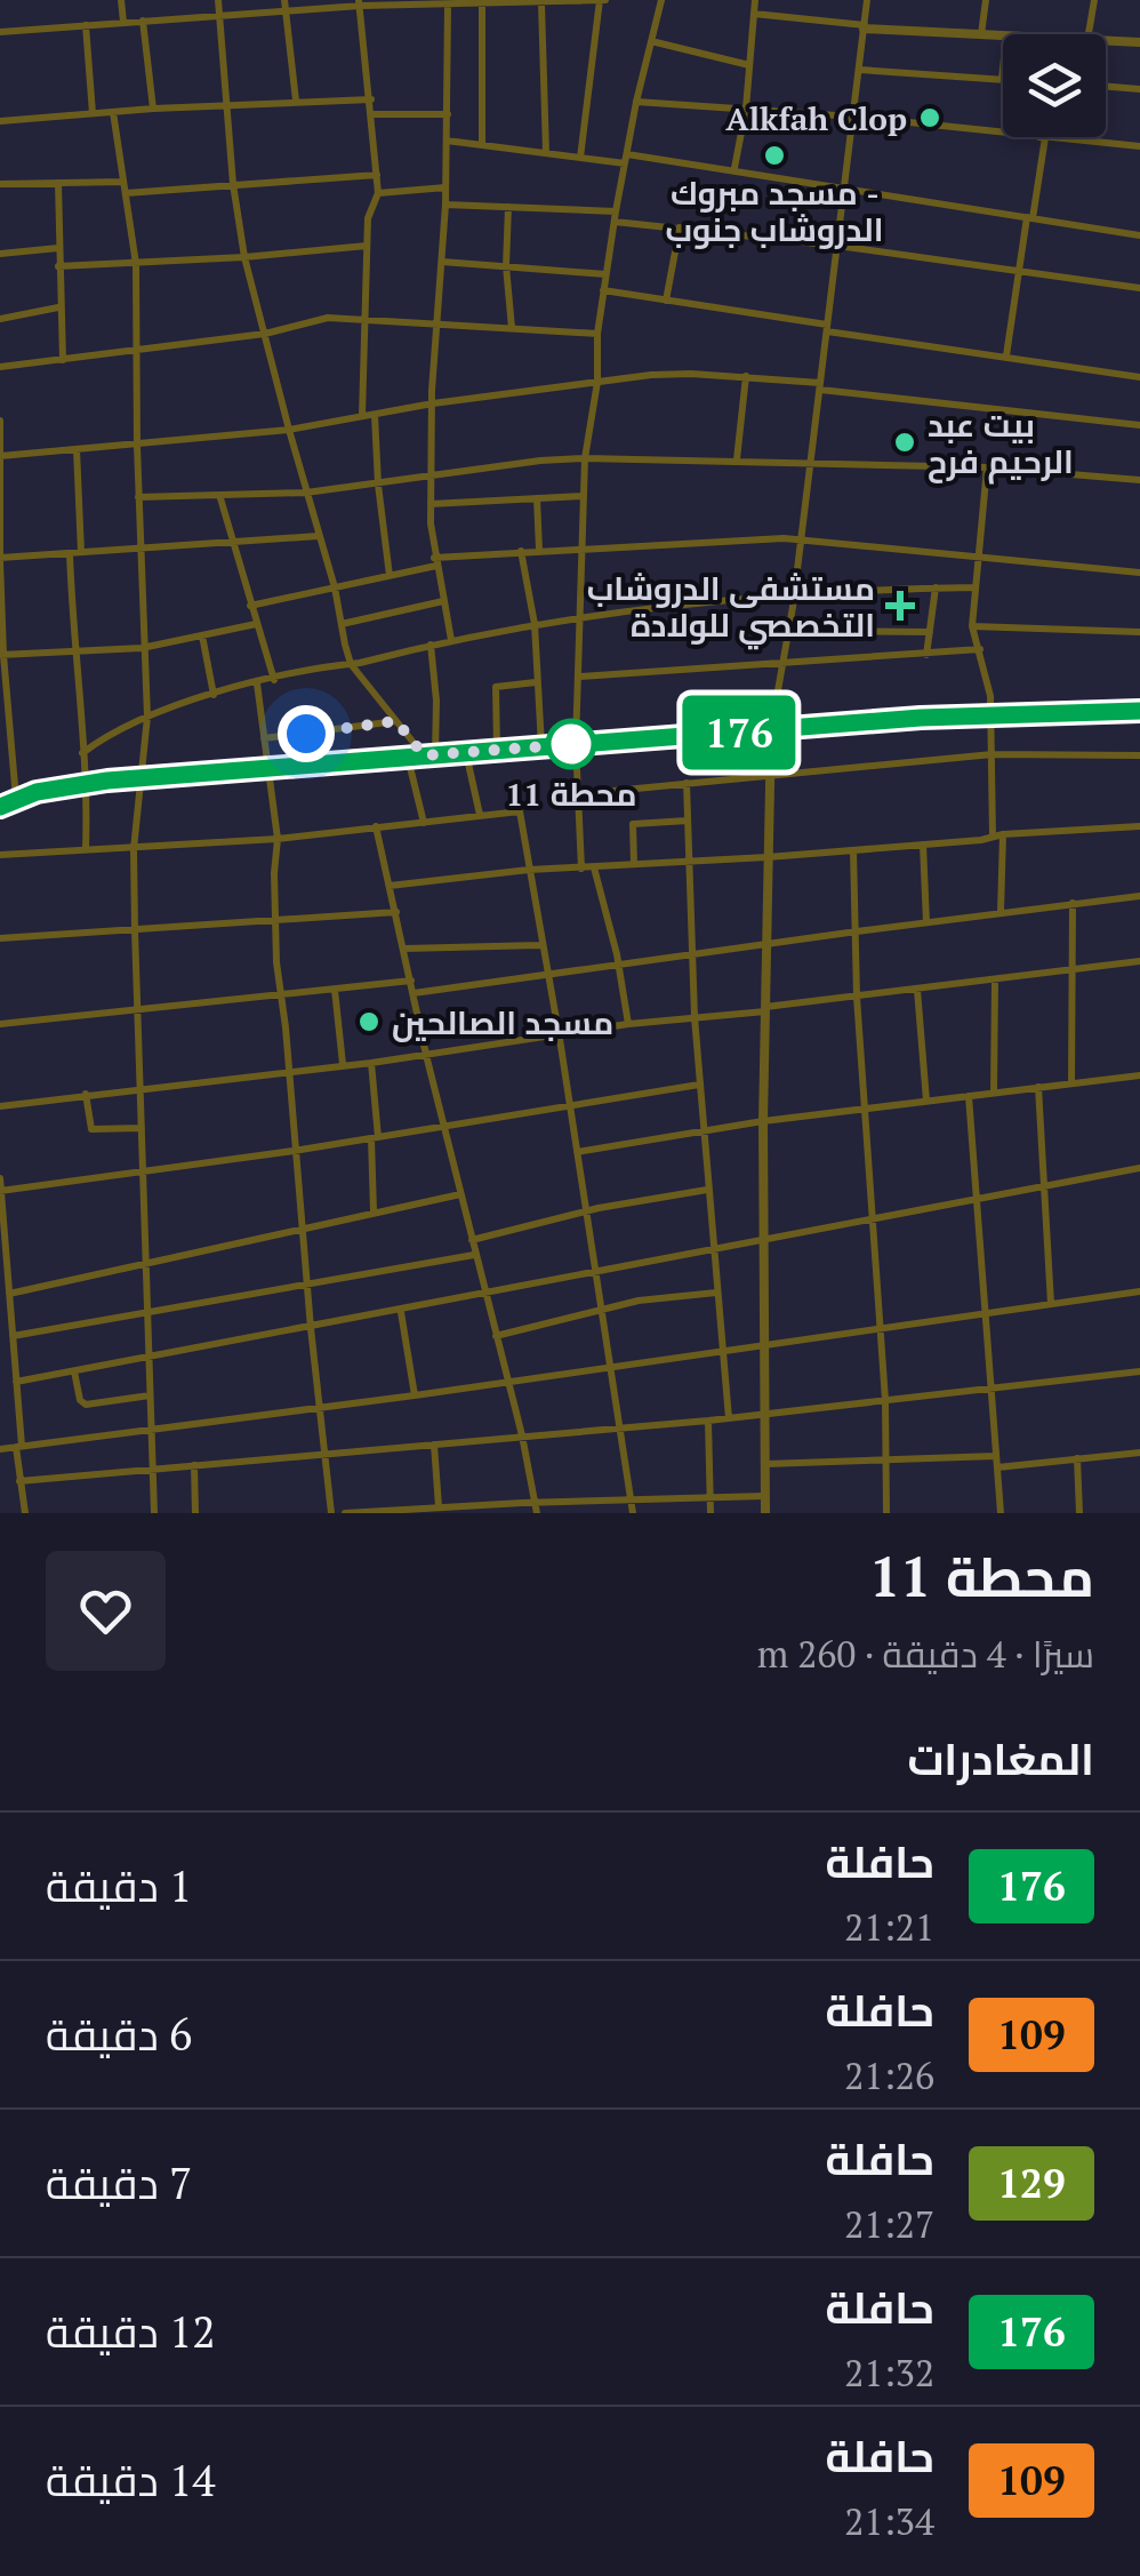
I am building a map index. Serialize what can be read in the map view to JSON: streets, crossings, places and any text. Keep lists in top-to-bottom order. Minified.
{"places":{"other":["Alkfah Clop","مسجد مبروك - الدروشاب جنوب","بيت عبد الرحيم فرح","محطة 11","مسجد الصالحين"],"health":["مستشفى الدروشاب التخصصي للولادة"]},"lines":["bus line 176"],"page":{"on_map":"176","heading":[["محطة 11","سيرًا · 4 دقيقة · 260 m"],"المغادرات"],"list":[{"mark":"176","name":"حافلة","note":"21:21","value":"1 دقيقة"},{"mark":"109","name":"حافلة","note":"21:26","value":"6 دقيقة"},{"mark":"129","name":"حافلة","note":"21:27","value":"7 دقيقة"},{"mark":"176","name":"حافلة","note":"21:32","value":"12 دقيقة"},{"mark":"109","name":"حافلة","note":"21:34","value":"14 دقيقة"}]}}
